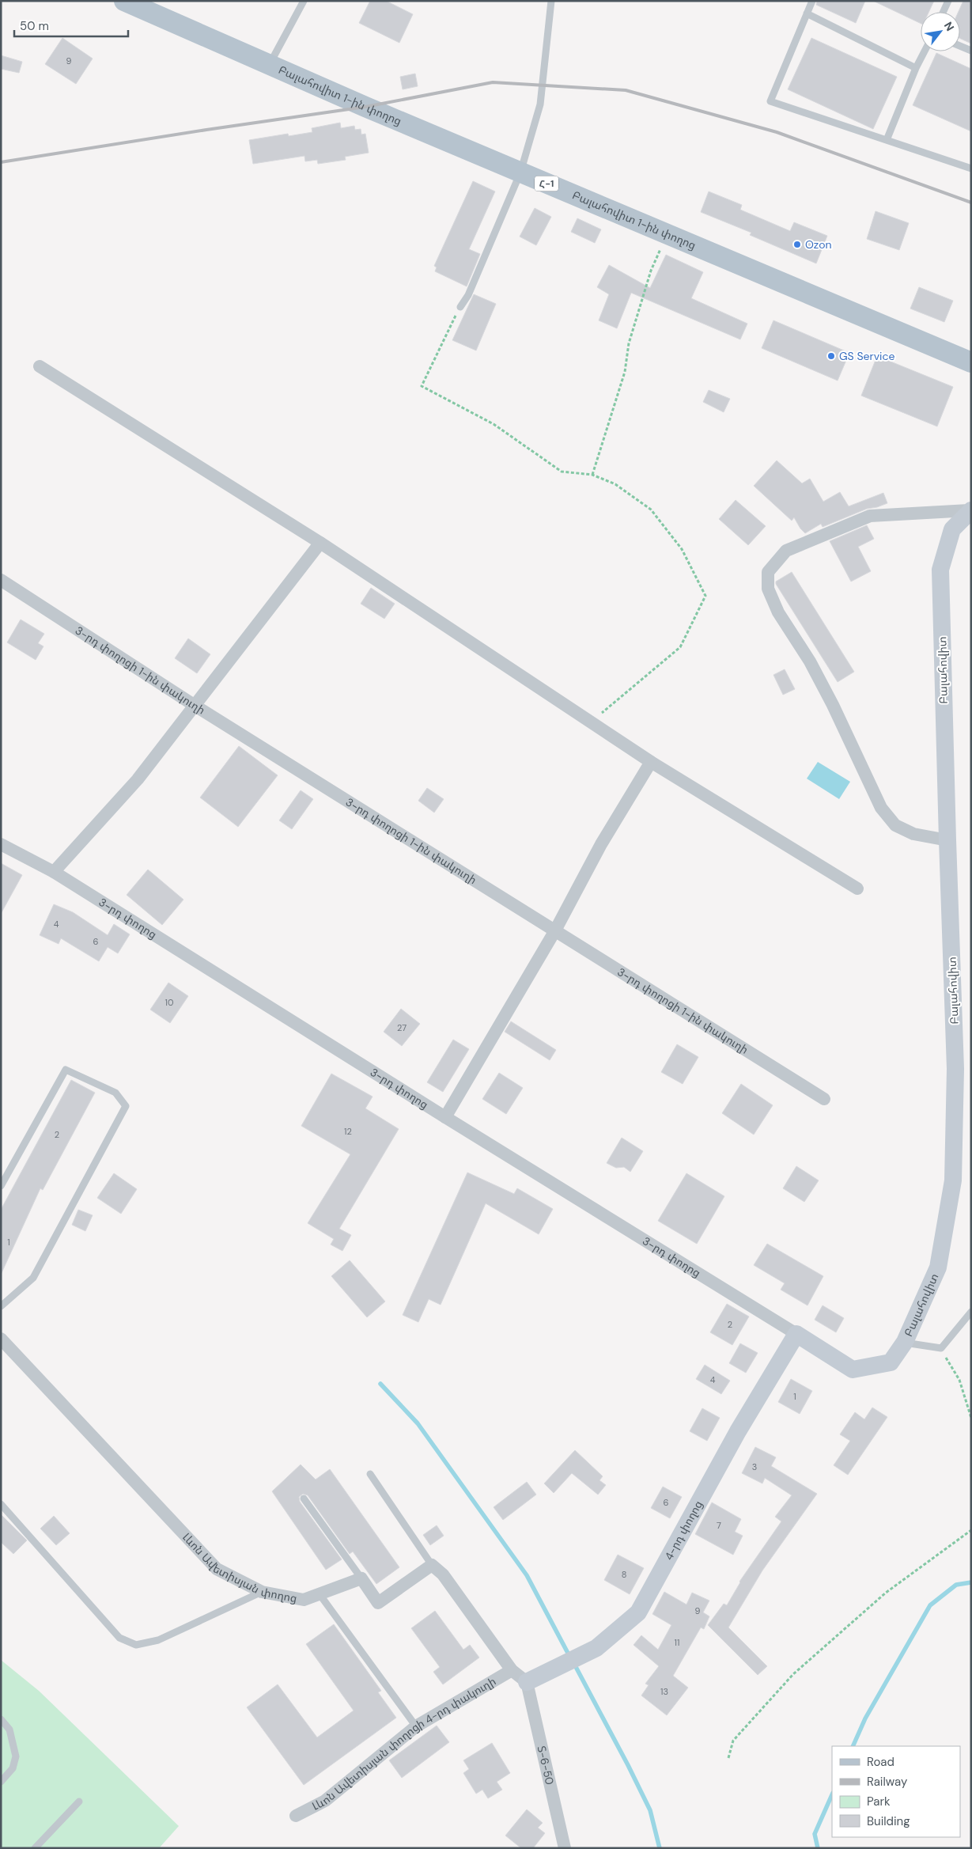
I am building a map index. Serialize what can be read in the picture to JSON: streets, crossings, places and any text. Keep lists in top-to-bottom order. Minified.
{"streets":{"main road":["Բալահովիտ 1-ին փողոց","Հ-1"],"street":["3-րդ փողոցի 1-ին փակուղի","Բալահովիտ","3-րդ փողոց","4-րդ փողոց","Լևոն Ավետիսյան փողոց","Լևոն Ավետիսյան փողոցի 4-րդ փակուղի","Տ-6-50"]},"crossings":[["Բալահովիտ","3-րդ փողոց"],["Բալահովիտ","4-րդ փողոց"],["3-րդ փողոց","4-րդ փողոց"],["4-րդ փողոց","Տ-6-50"]],"places":["Ozon","GS Service"],"house_numbers":["9","4","6","10","27","12","2","1","2","4","1","3","6","7","8","9","11","13"],"legend":["Road","Railway","Park","Building"],"scale_bar":"50 m","north":"top right"}
